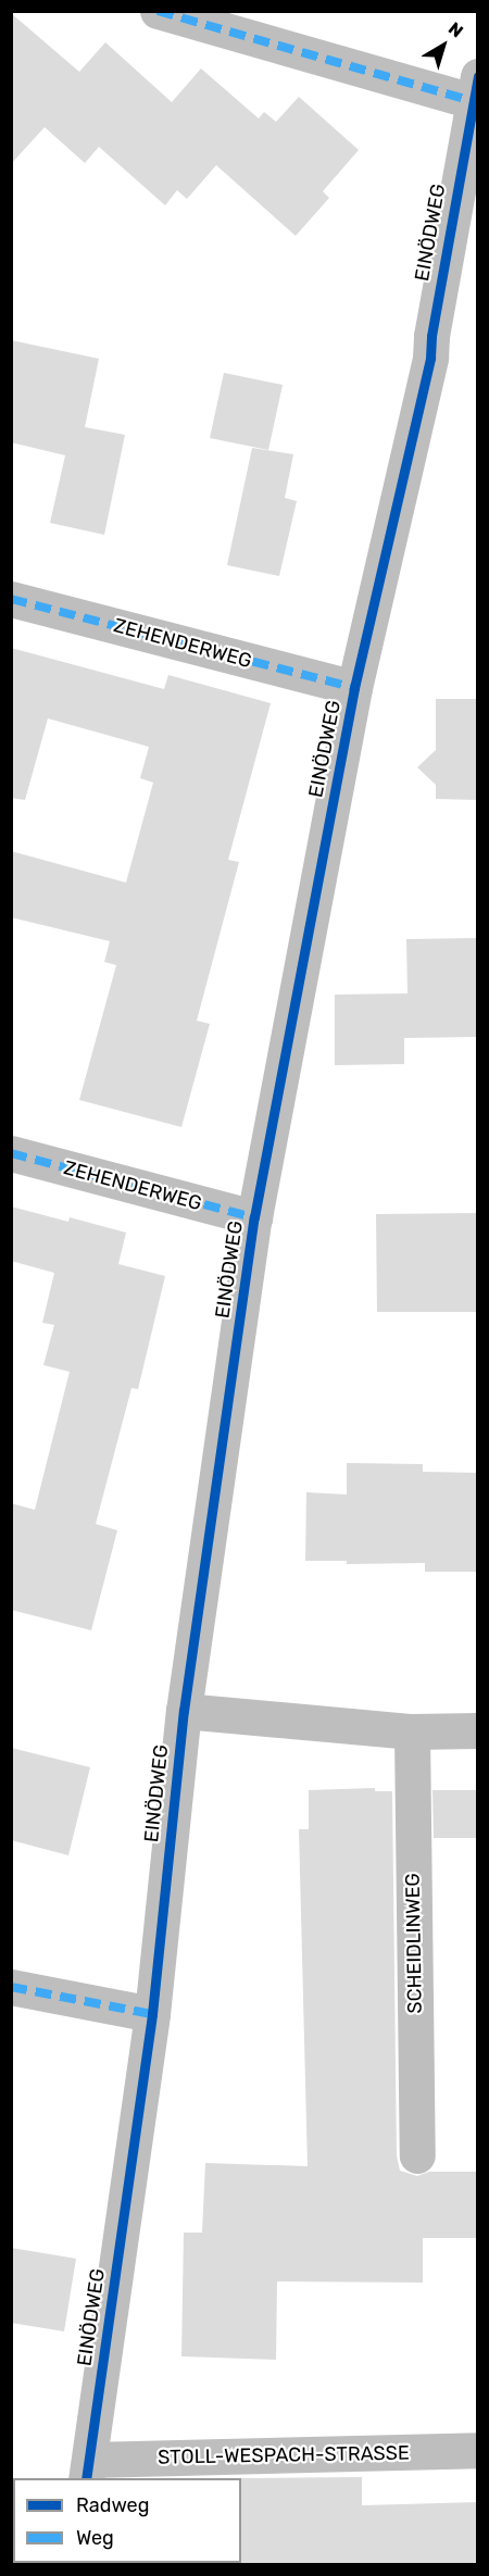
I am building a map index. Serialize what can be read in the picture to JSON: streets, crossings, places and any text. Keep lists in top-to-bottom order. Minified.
{"streets":{"street":["EINÖDWEG","ZEHENDERWEG","SCHEIDLINWEG","STOLL-WESPACH-STRASSE"]},"crossings":[["EINÖDWEG","ZEHENDERWEG"],["EINÖDWEG","STOLL-WESPACH-STRASSE"]],"legend":["Radweg","Weg"],"north":"top right"}
